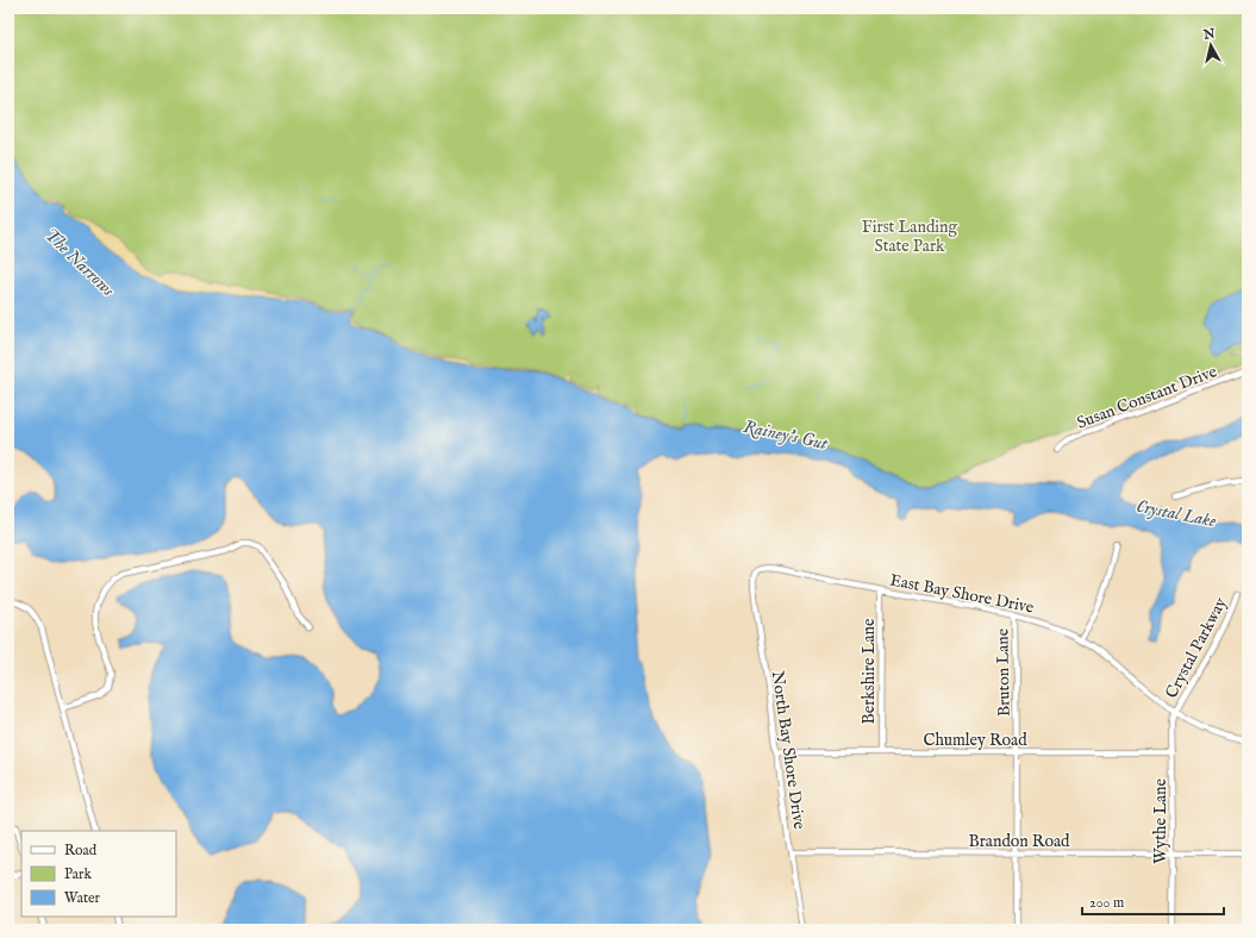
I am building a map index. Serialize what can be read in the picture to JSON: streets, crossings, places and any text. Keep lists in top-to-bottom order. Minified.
{"streets":{"street":["Susan Constant Drive","East Bay Shore Drive","Crystal Parkway","Berkshire Lane","Bruton Lane","Chumley Road","North Bay Shore Drive","Wythe Lane","Brandon Road"]},"crossings":[["East Bay Shore Drive","Crystal Parkway"],["East Bay Shore Drive","Berkshire Lane"],["East Bay Shore Drive","Bruton Lane"],["East Bay Shore Drive","North Bay Shore Drive"],["East Bay Shore Drive","Wythe Lane"],["Crystal Parkway","Wythe Lane"],["Berkshire Lane","Chumley Road"],["Bruton Lane","Chumley Road"],["Bruton Lane","Brandon Road"],["Chumley Road","North Bay Shore Drive"],["Chumley Road","Wythe Lane"],["North Bay Shore Drive","Brandon Road"],["Wythe Lane","Brandon Road"]],"water":["The Narrows","Rainey's Gut","Crystal Lake"],"parks":["First Landing State Park"],"legend":["Road","Park","Water"],"scale_bar":"200 m","north":"top"}
